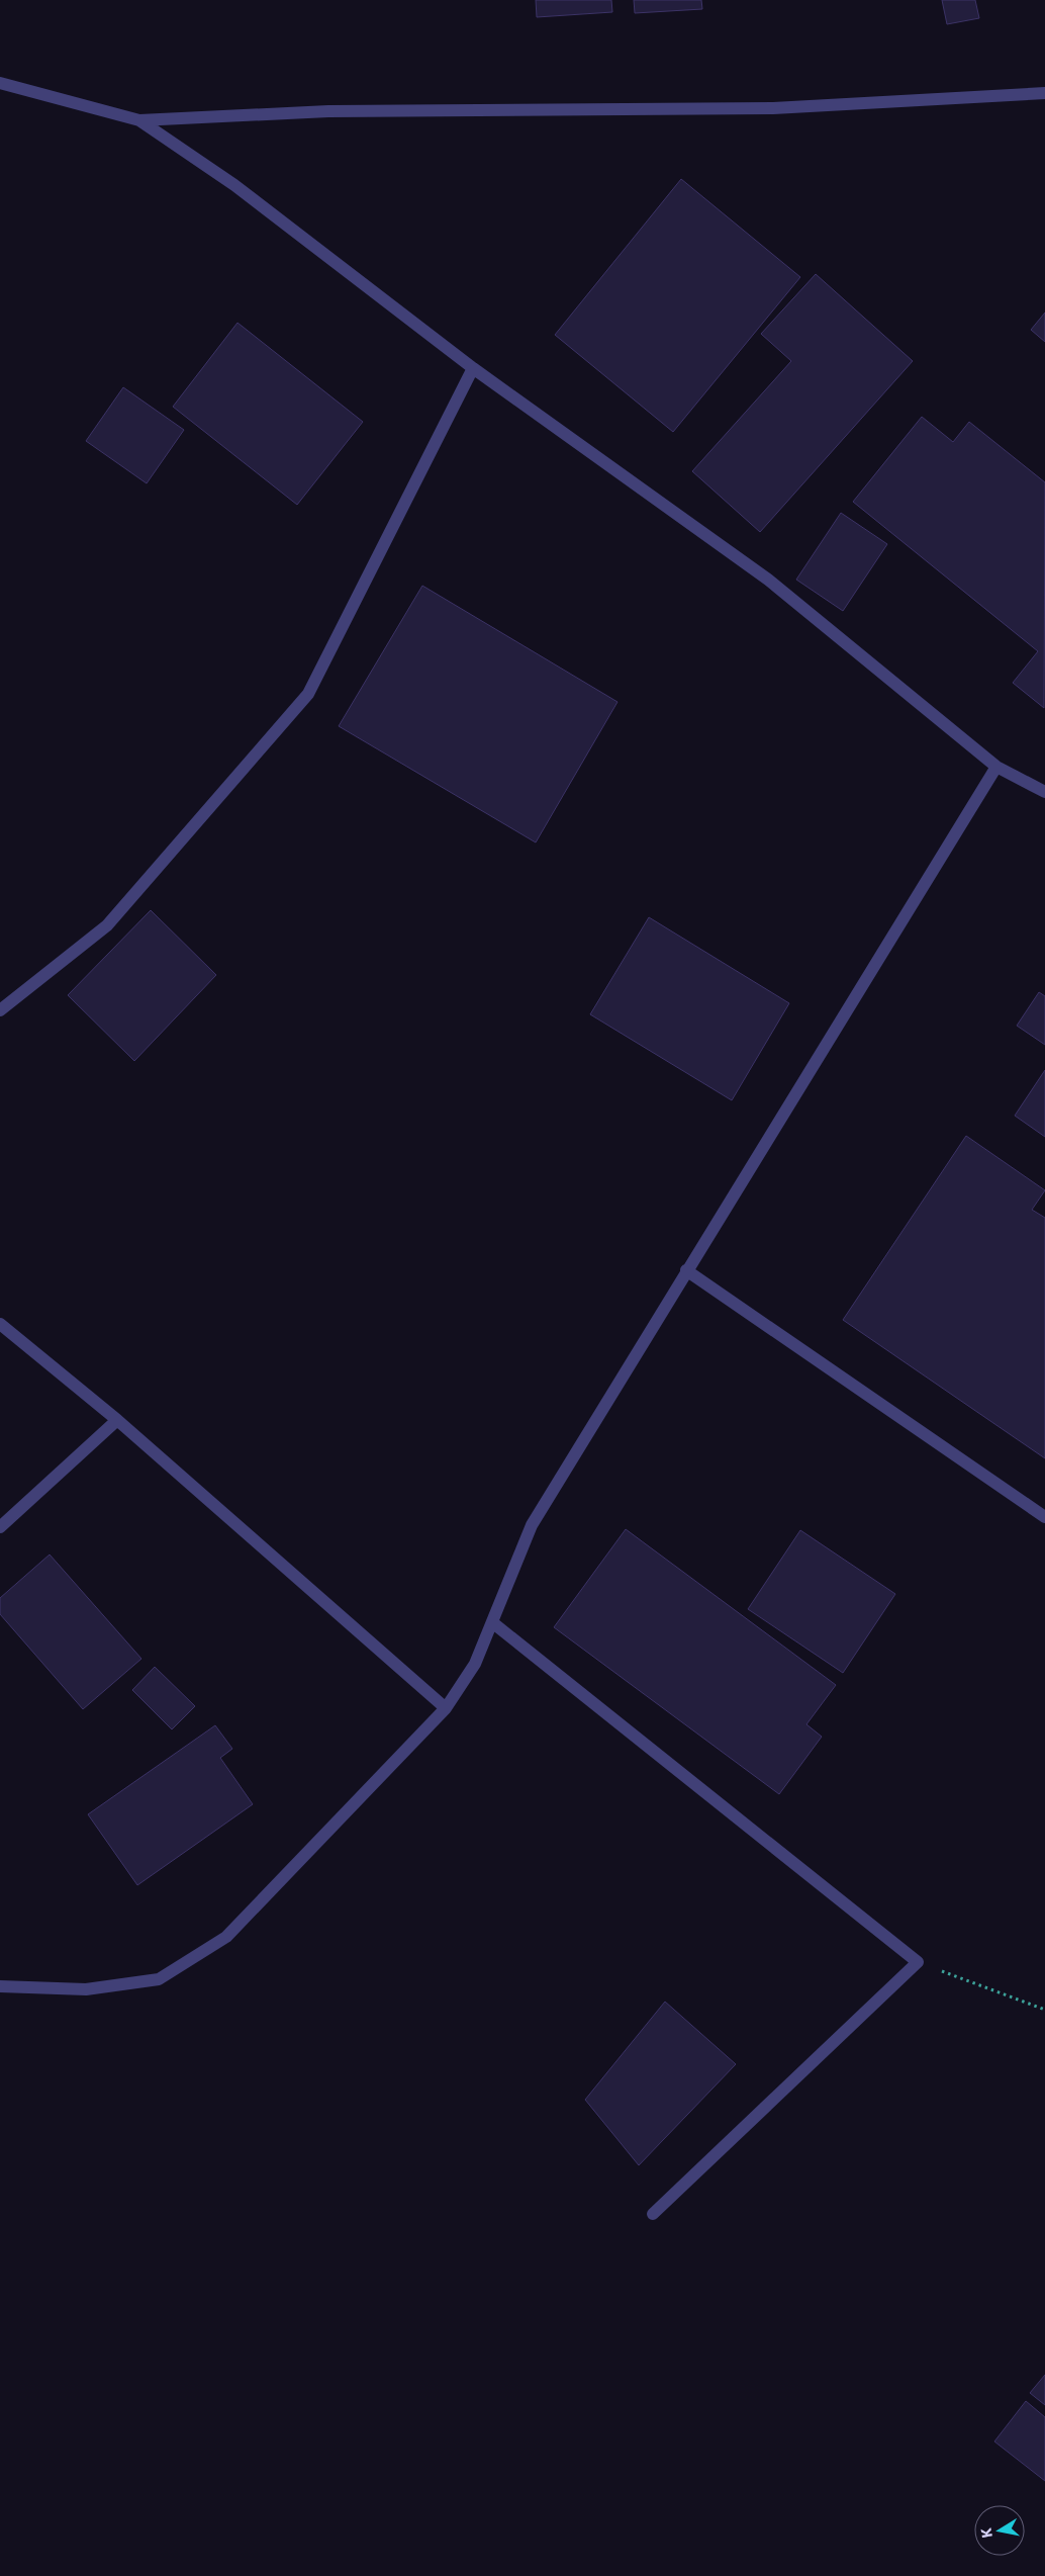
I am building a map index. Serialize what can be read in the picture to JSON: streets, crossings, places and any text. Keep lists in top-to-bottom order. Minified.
{"north":"left"}
